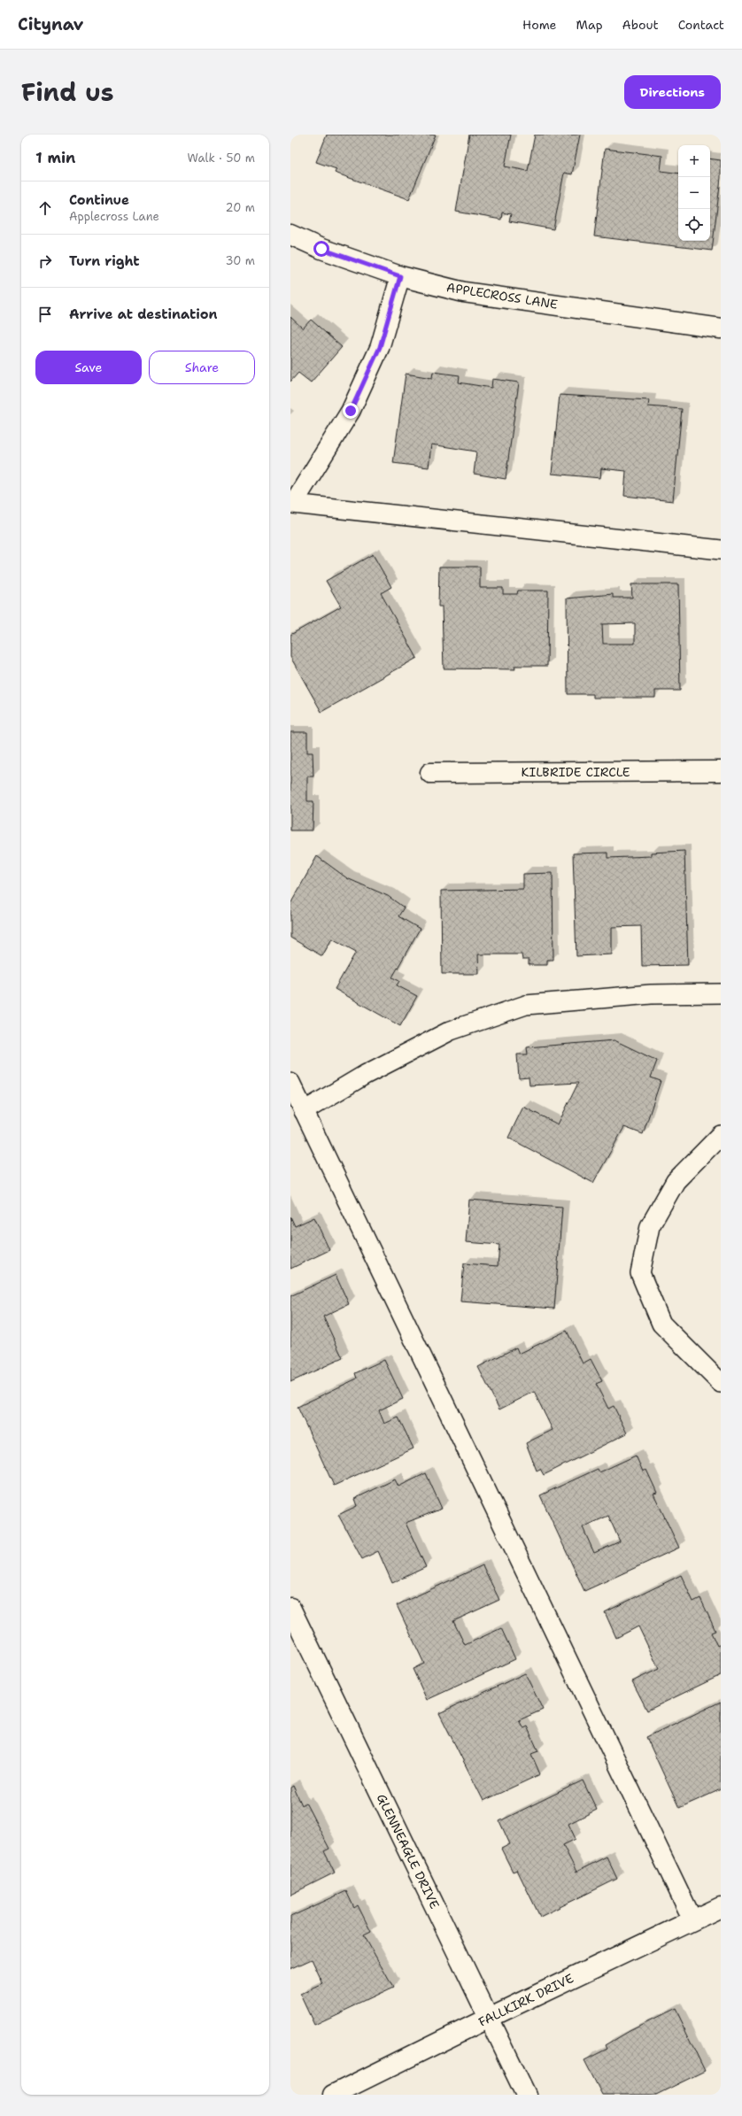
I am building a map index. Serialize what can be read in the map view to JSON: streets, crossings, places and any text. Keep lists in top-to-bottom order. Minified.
{"streets":{"street":["APPLECROSS LANE","KILBRIDE CIRCLE","GLENNEAGLE DRIVE","FALLKIRK DRIVE"]},"crossings":[["GLENNEAGLE DRIVE","FALLKIRK DRIVE"]],"page":{"header":"Citynav","nav":["Home","Map","About","Contact"],"title":"Find us","buttons":["Directions",["Save","Share"]],"heading":["1 min","Walk · 50 m"],"map_buttons":["+","−"],"list":[["Continue","Applecross Lane","20 m"],["Turn right","30 m"],"Arrive at destination"]}}
